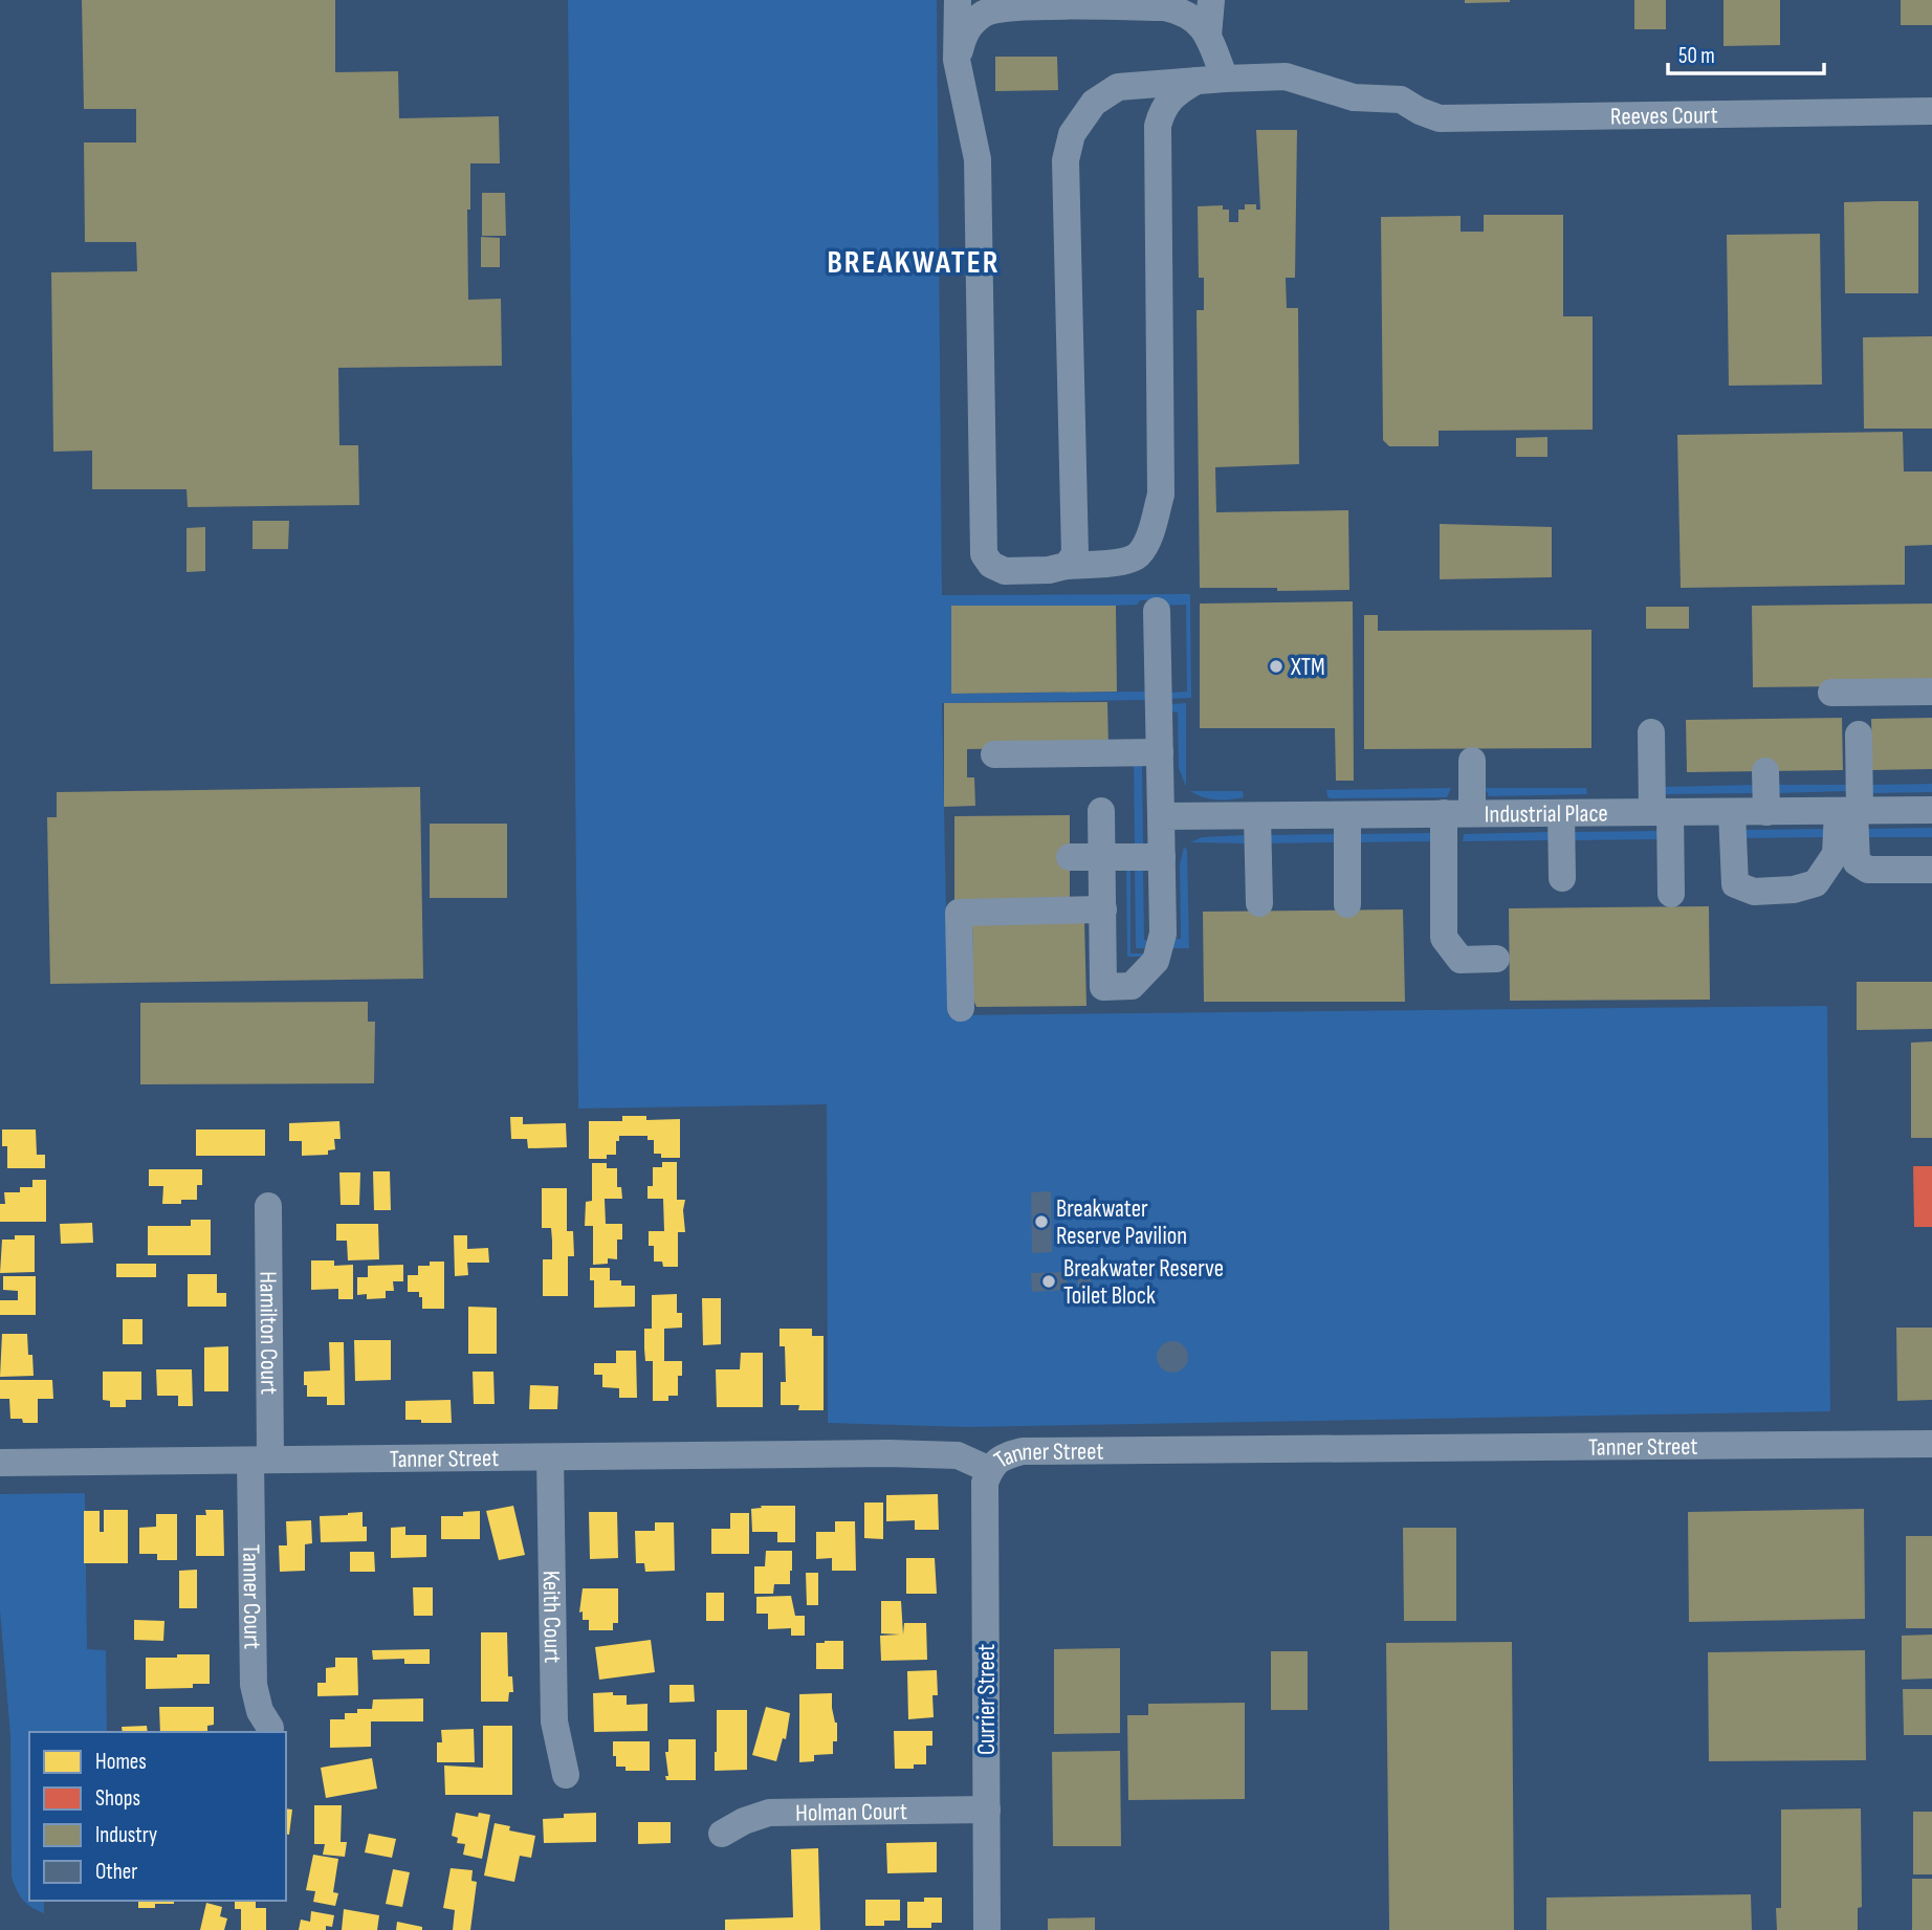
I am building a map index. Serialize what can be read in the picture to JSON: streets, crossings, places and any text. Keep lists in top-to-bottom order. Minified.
{"streets":{"street":["Reeves Court","Industrial Place","Hamilton Court","Tanner Street","Tanner Court","Keith Court","Currier Street","Holman Court"]},"crossings":[["Hamilton Court","Tanner Street"],["Hamilton Court","Tanner Court"],["Tanner Street","Tanner Court"],["Tanner Street","Keith Court"],["Tanner Street","Currier Street"],["Currier Street","Holman Court"]],"districts":["BREAKWATER"],"places":["XTM","Breakwater Reserve Pavilion","Breakwater Reserve Toilet Block"],"legend":["Homes","Shops","Industry","Other"],"scale_bar":"50 m"}
